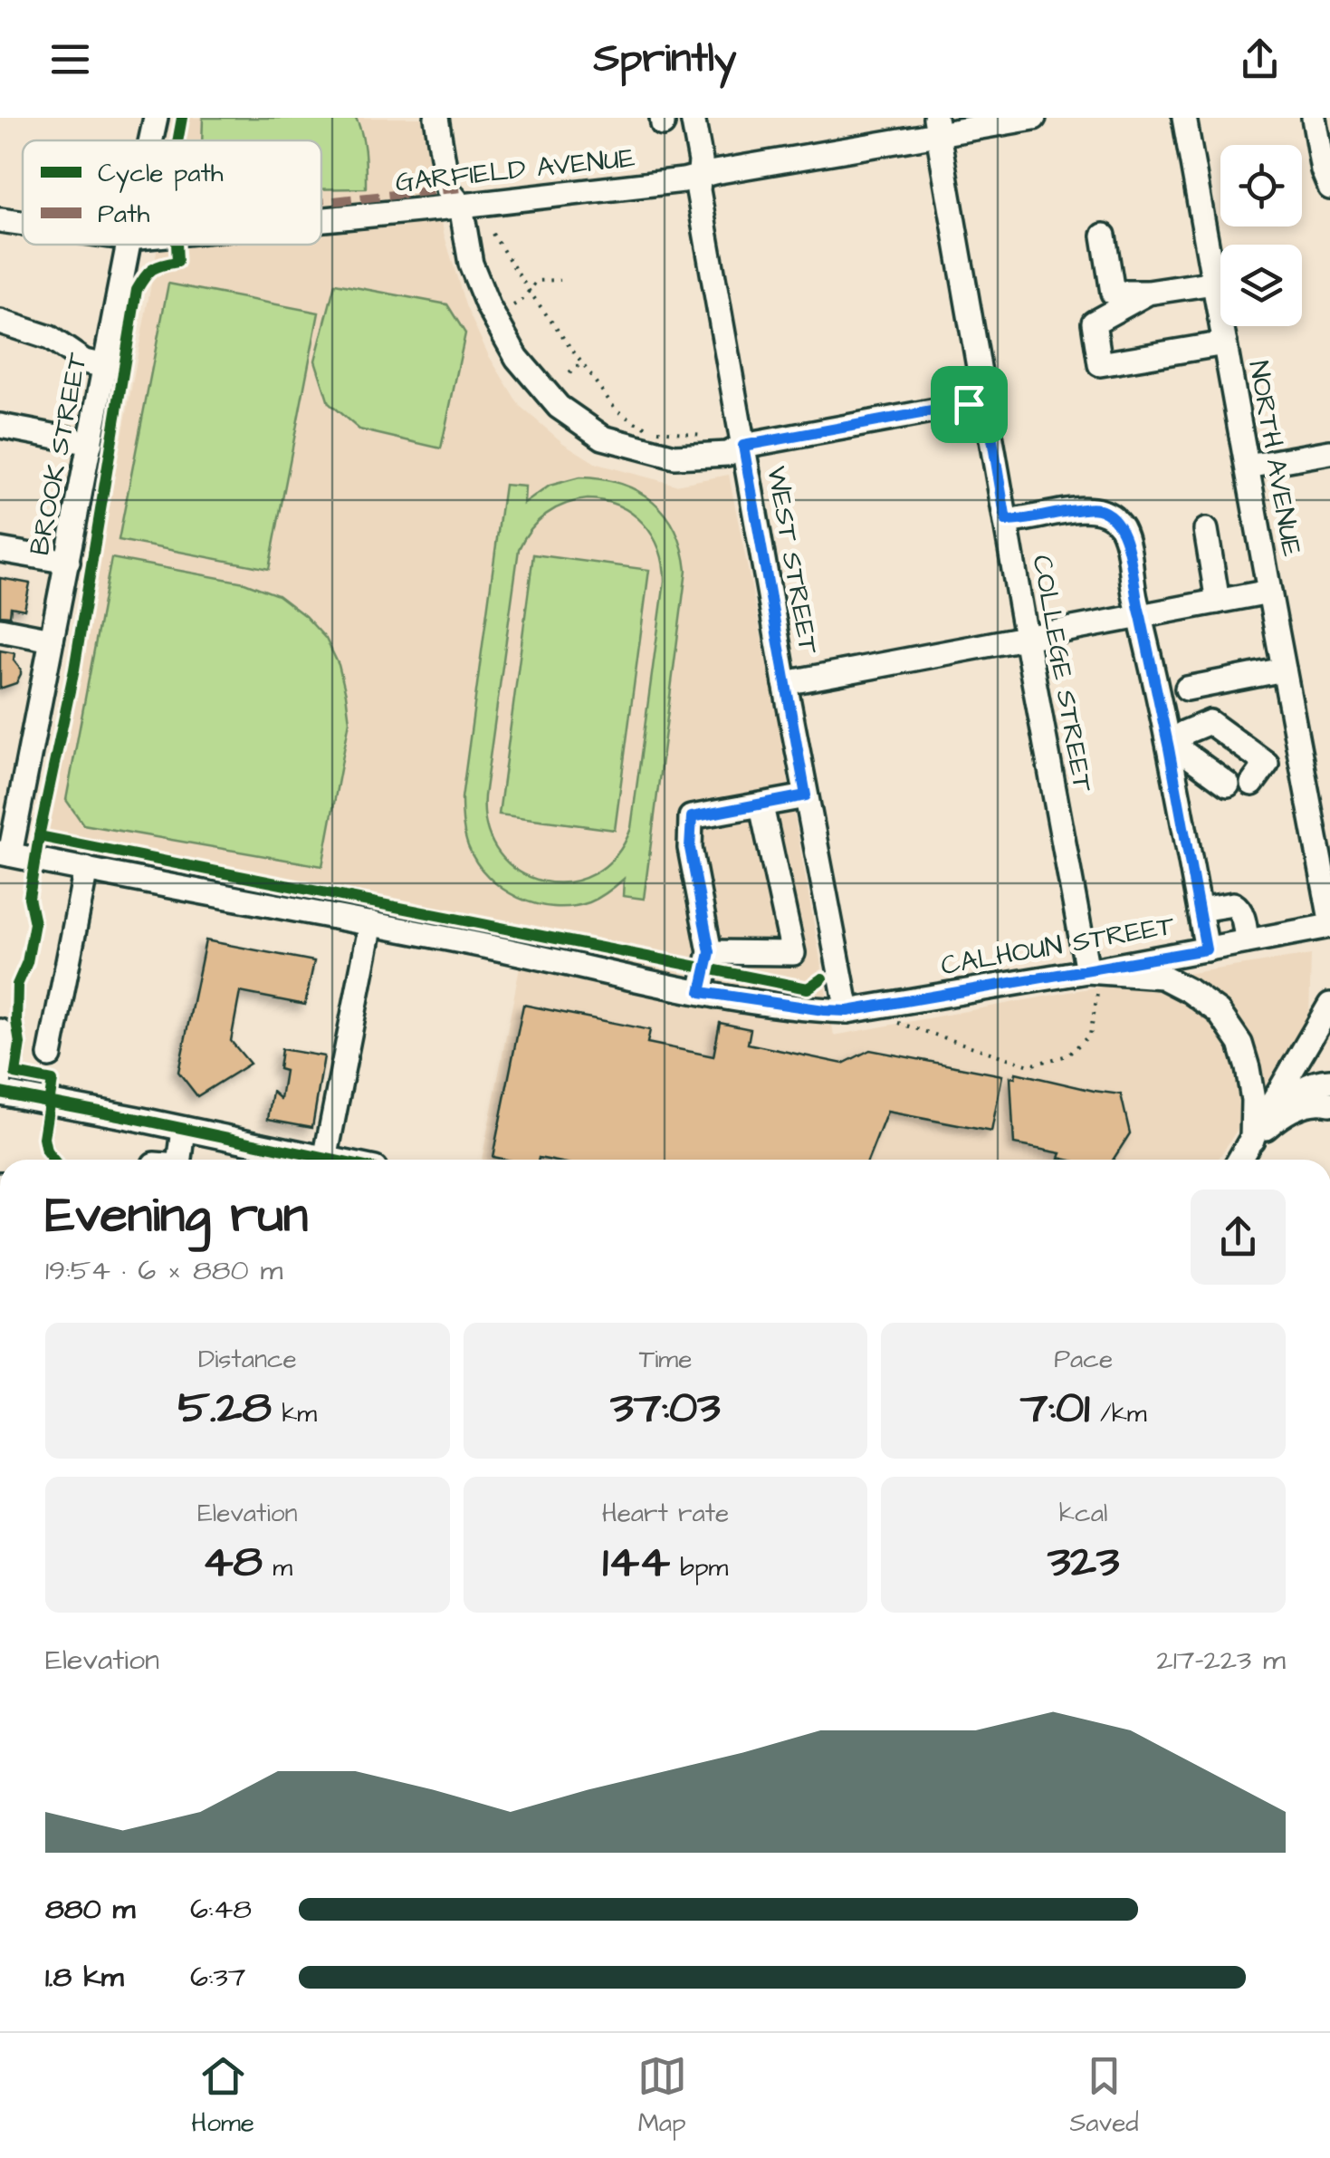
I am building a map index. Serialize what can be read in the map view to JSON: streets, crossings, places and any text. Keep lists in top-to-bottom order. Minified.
{"streets":{"street":["GARFIELD AVENUE","BROOK STREET","NORTH AVENUE","WEST STREET","COLLEGE STREET","CALHOUN STREET"]},"crossings":[["GARFIELD AVENUE","WEST STREET"],["GARFIELD AVENUE","COLLEGE STREET"],["BROOK STREET","CALHOUN STREET"],["WEST STREET","CALHOUN STREET"],["COLLEGE STREET","CALHOUN STREET"]],"legend":["Cycle path","Path"],"page":{"header":"Sprintly","heading":["Evening run","19:54 · 6 × 880 m"],"stats":[["Distance","5.28 km"],["Time","37:03"],["Pace","7:01 /km"],["Elevation","48 m"],["Heart rate","144 bpm"],["kcal","323"]],"chart":["Elevation","217–223 m"],"list":[{"name":"880 m","note":"6:48"},{"name":"1.8 km","note":"6:37"}],"tabs":["Home","Map","Saved"]}}
